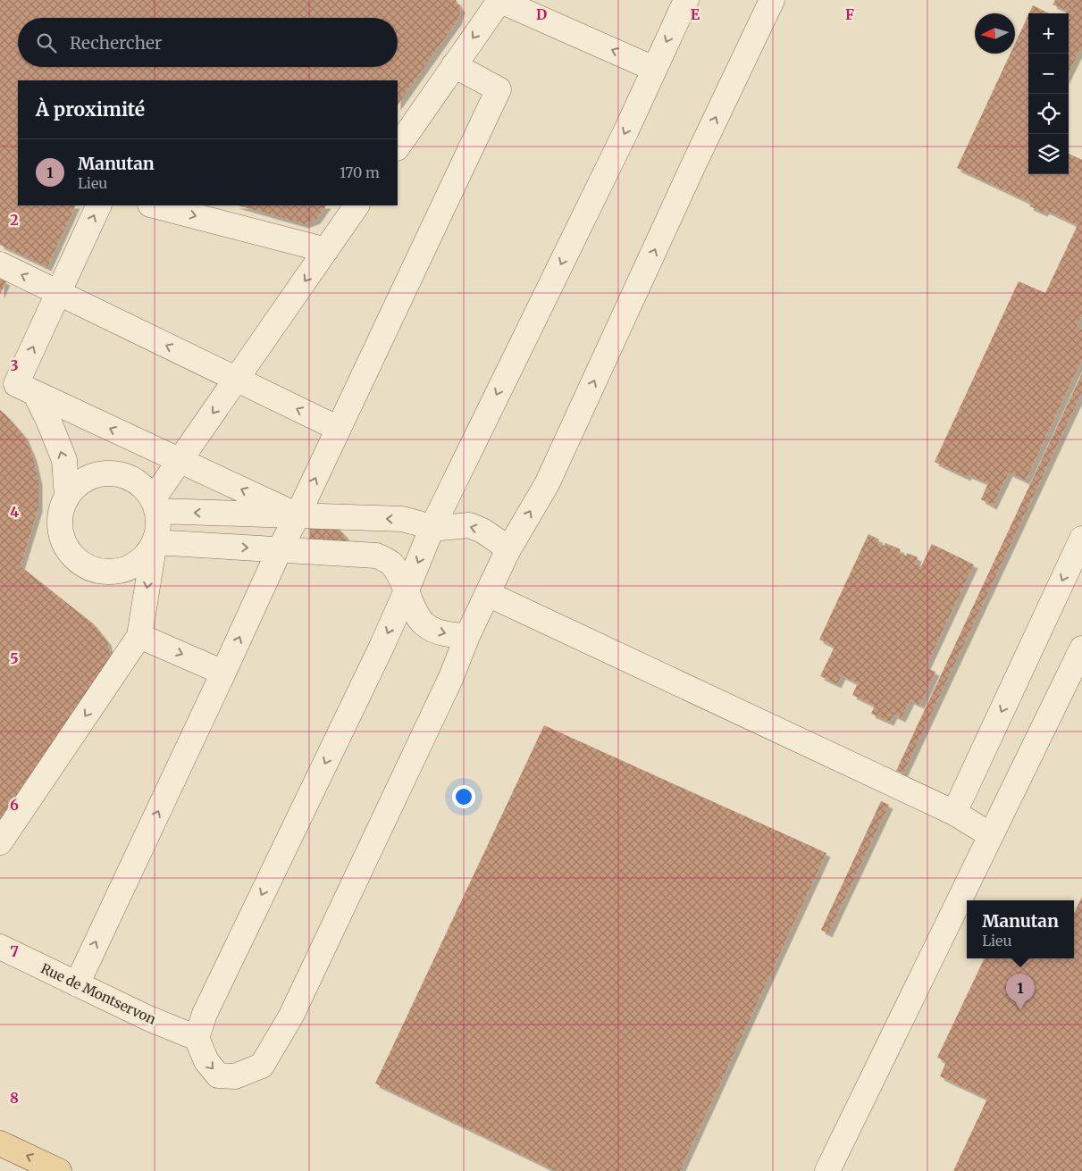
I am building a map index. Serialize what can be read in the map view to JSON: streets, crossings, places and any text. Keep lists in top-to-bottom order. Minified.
{"streets":{"street":["Rue de Montservon"]},"north":"left","page":{"map_buttons":["+","−"],"search":"Rechercher","heading":"À proximité","list":[{"mark":"1","name":"Manutan","note":"Lieu","value":"170 m"}],"popup":["Manutan","Lieu"],"pins":"1"},"grid":{"columns":["D","E","F"],"rows":["2","3","4","5","6","7","8"]}}
